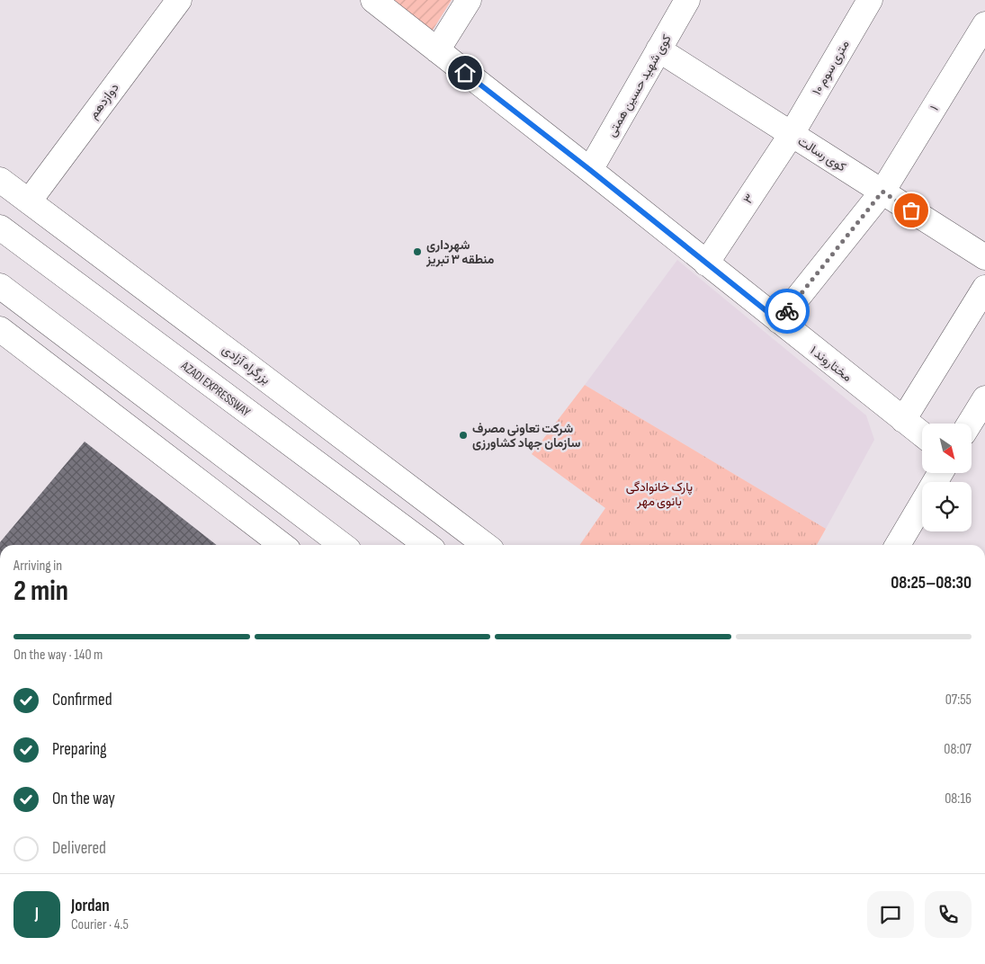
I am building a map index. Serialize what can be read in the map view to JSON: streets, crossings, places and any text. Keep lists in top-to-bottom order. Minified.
{"streets":{"main road":["۱۰ متری سوم","کوی شهید حسین همتی","دوازدهم","۱","کوی رسالت","۳","مختاروند ۱","بزرگراه آزادی","AZADI EXPRESSWAY"]},"crossings":[["۱۰ متری سوم","کوی رسالت"],["۱۰ متری سوم","۳"],["کوی شهید حسین همتی","کوی رسالت"],["کوی شهید حسین همتی","مختاروند ۱"],["دوازدهم","بزرگراه آزادی"],["۱","کوی رسالت"],["۱","مختاروند ۱"],["کوی رسالت","۳"],["۳","مختاروند ۱"]],"parks":["پارک خانوادگی بانوی مهر"],"places":["شهرداری منطقه ۳ تبریز","شرکت تعاونی مصرف سازمان جهاد کشاورزی"],"north":"bottom right","page":{"heading":["2 min","Arriving in","08:25–08:30"],"panel":["Jordan","Courier · 4.5"],"bar":"On the way · 140 m","list":[["Confirmed","07:55"],["Preparing","08:07"],["On the way","08:16"],"Delivered"],"round":"J"}}
